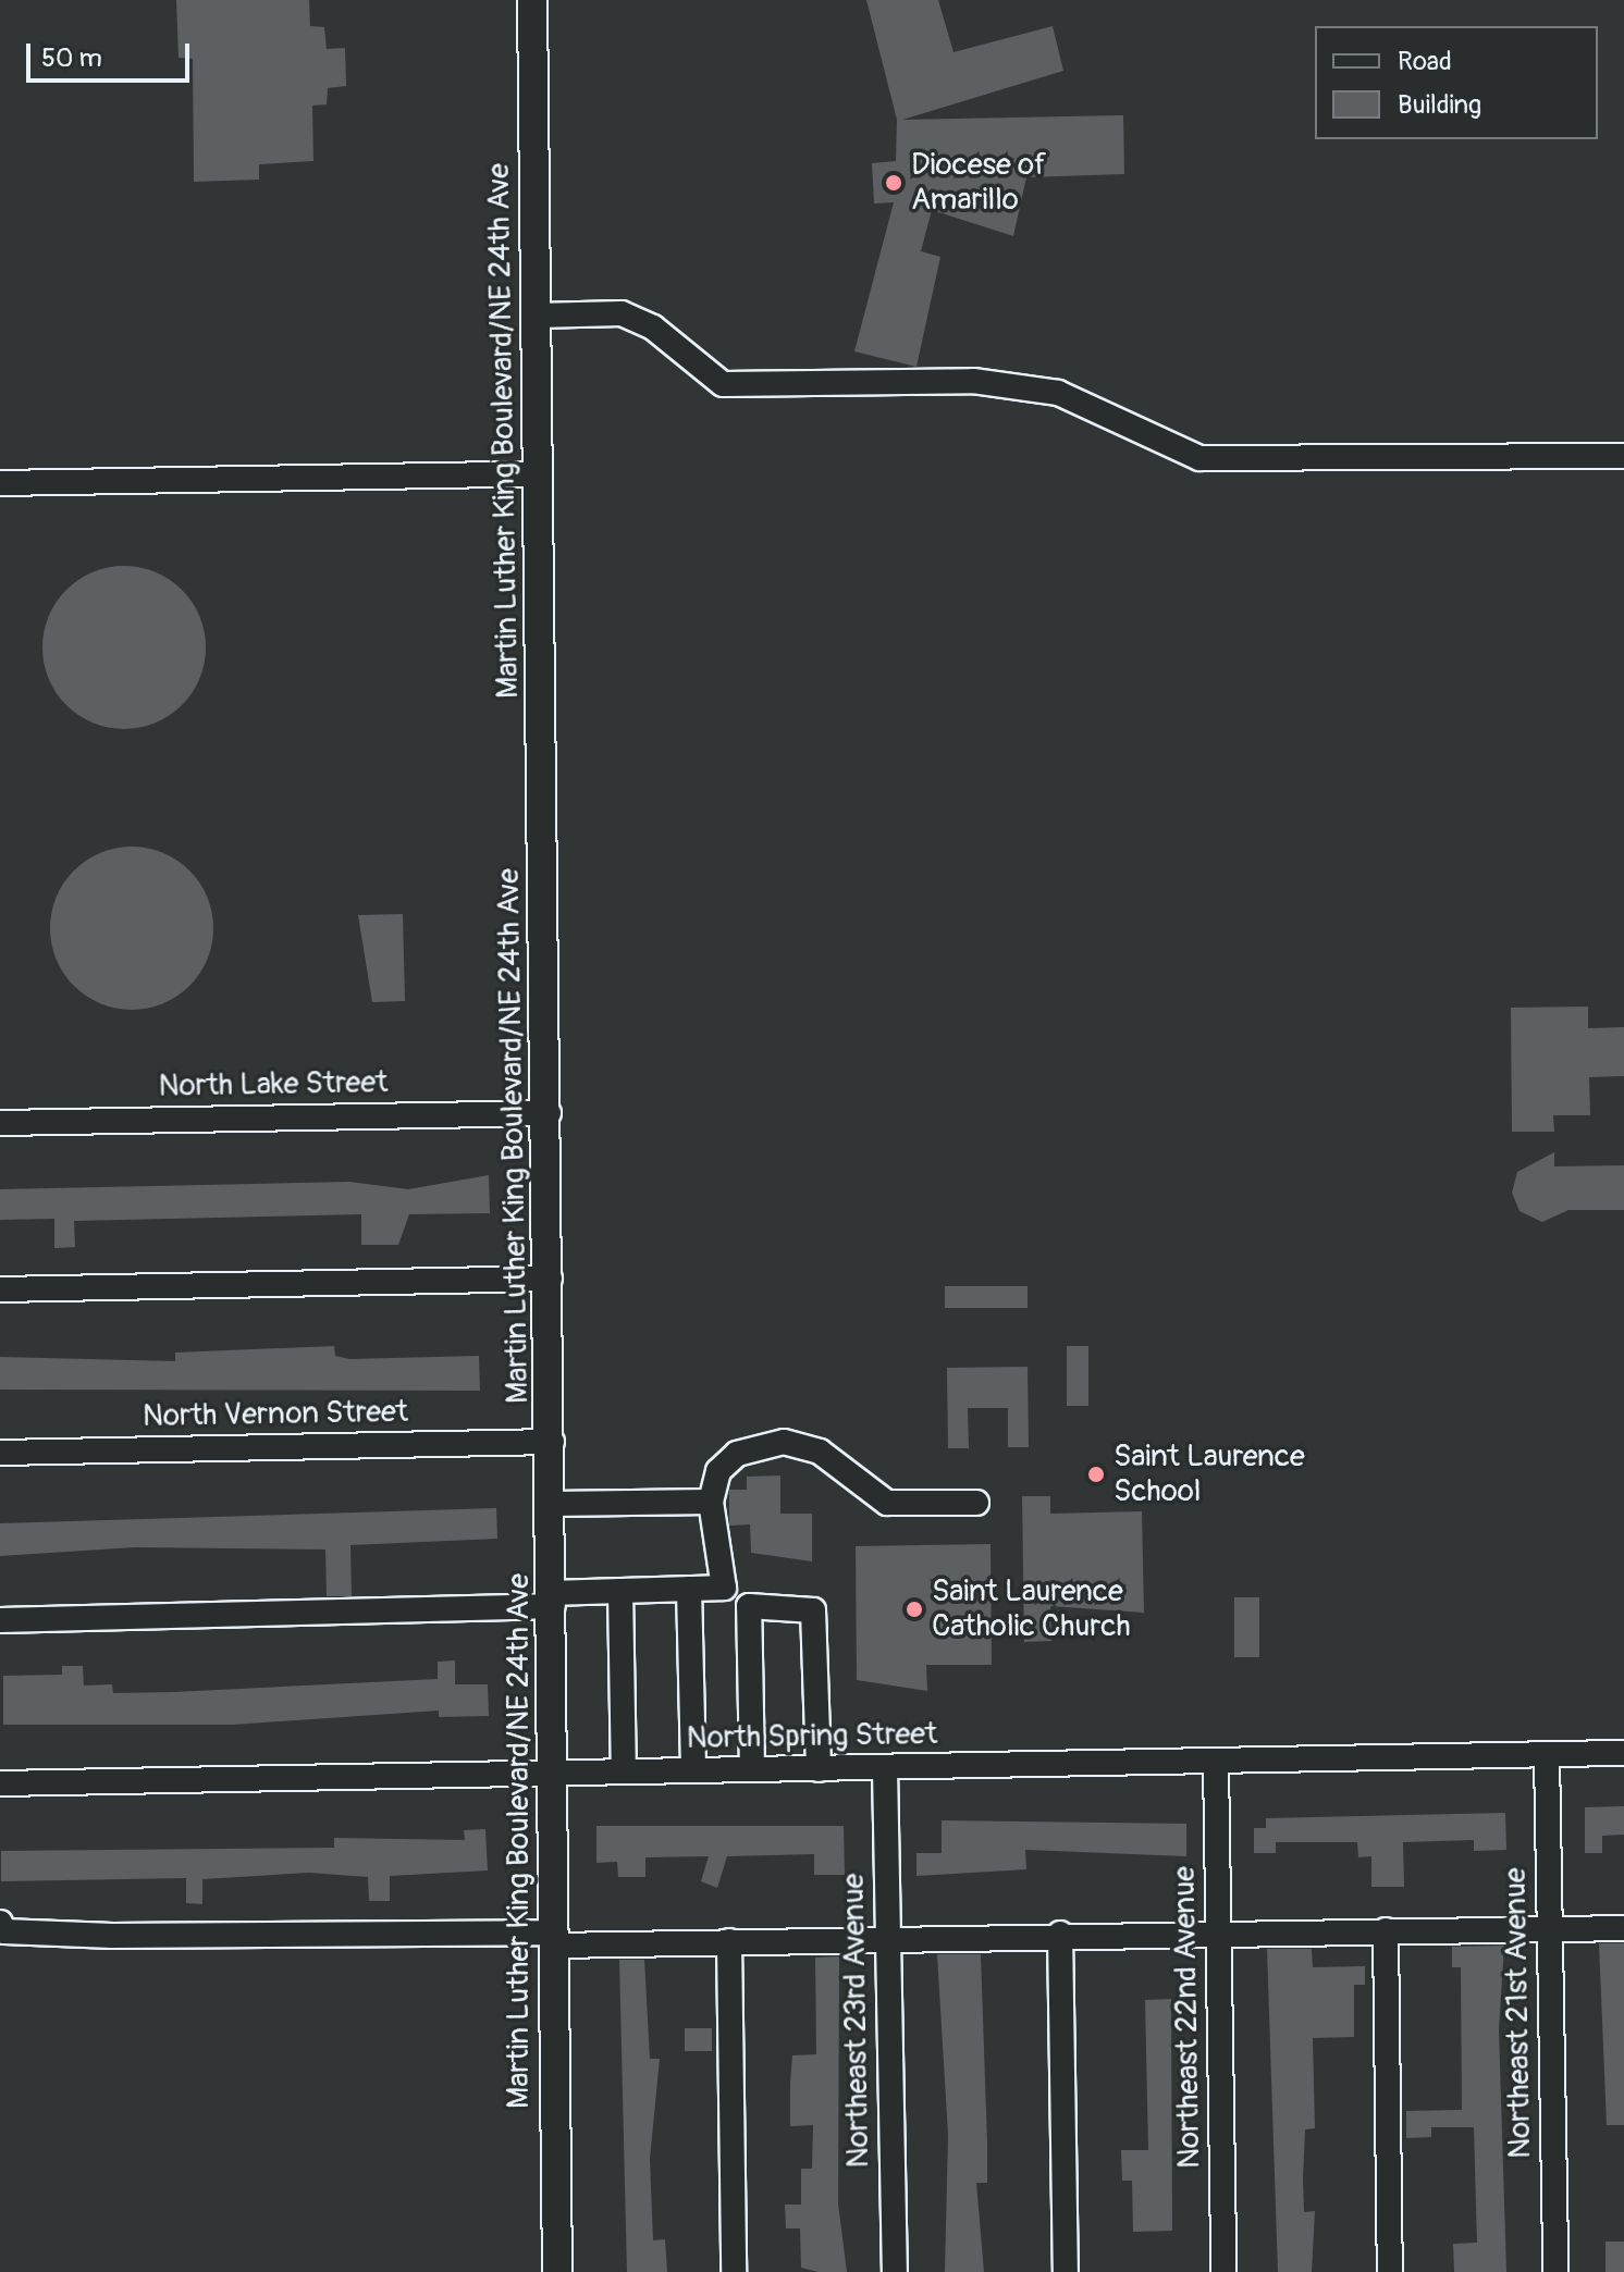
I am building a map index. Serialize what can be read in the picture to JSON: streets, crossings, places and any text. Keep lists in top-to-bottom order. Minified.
{"streets":{"main road":["Martin Luther King Boulevard/NE 24th Ave"],"street":["North Lake Street","North Vernon Street","North Spring Street","Northeast 21st Avenue","Northeast 22nd Avenue","Northeast 23rd Avenue"]},"crossings":[["Martin Luther King Boulevard/NE 24th Ave","North Lake Street"],["Martin Luther King Boulevard/NE 24th Ave","North Vernon Street"],["Martin Luther King Boulevard/NE 24th Ave","North Spring Street"],["North Spring Street","Northeast 21st Avenue"],["North Spring Street","Northeast 22nd Avenue"],["North Spring Street","Northeast 23rd Avenue"]],"places":["Diocese of Amarillo","Saint Laurence School","Saint Laurence Catholic Church"],"legend":["Road","Building"],"scale_bar":"50 m"}
